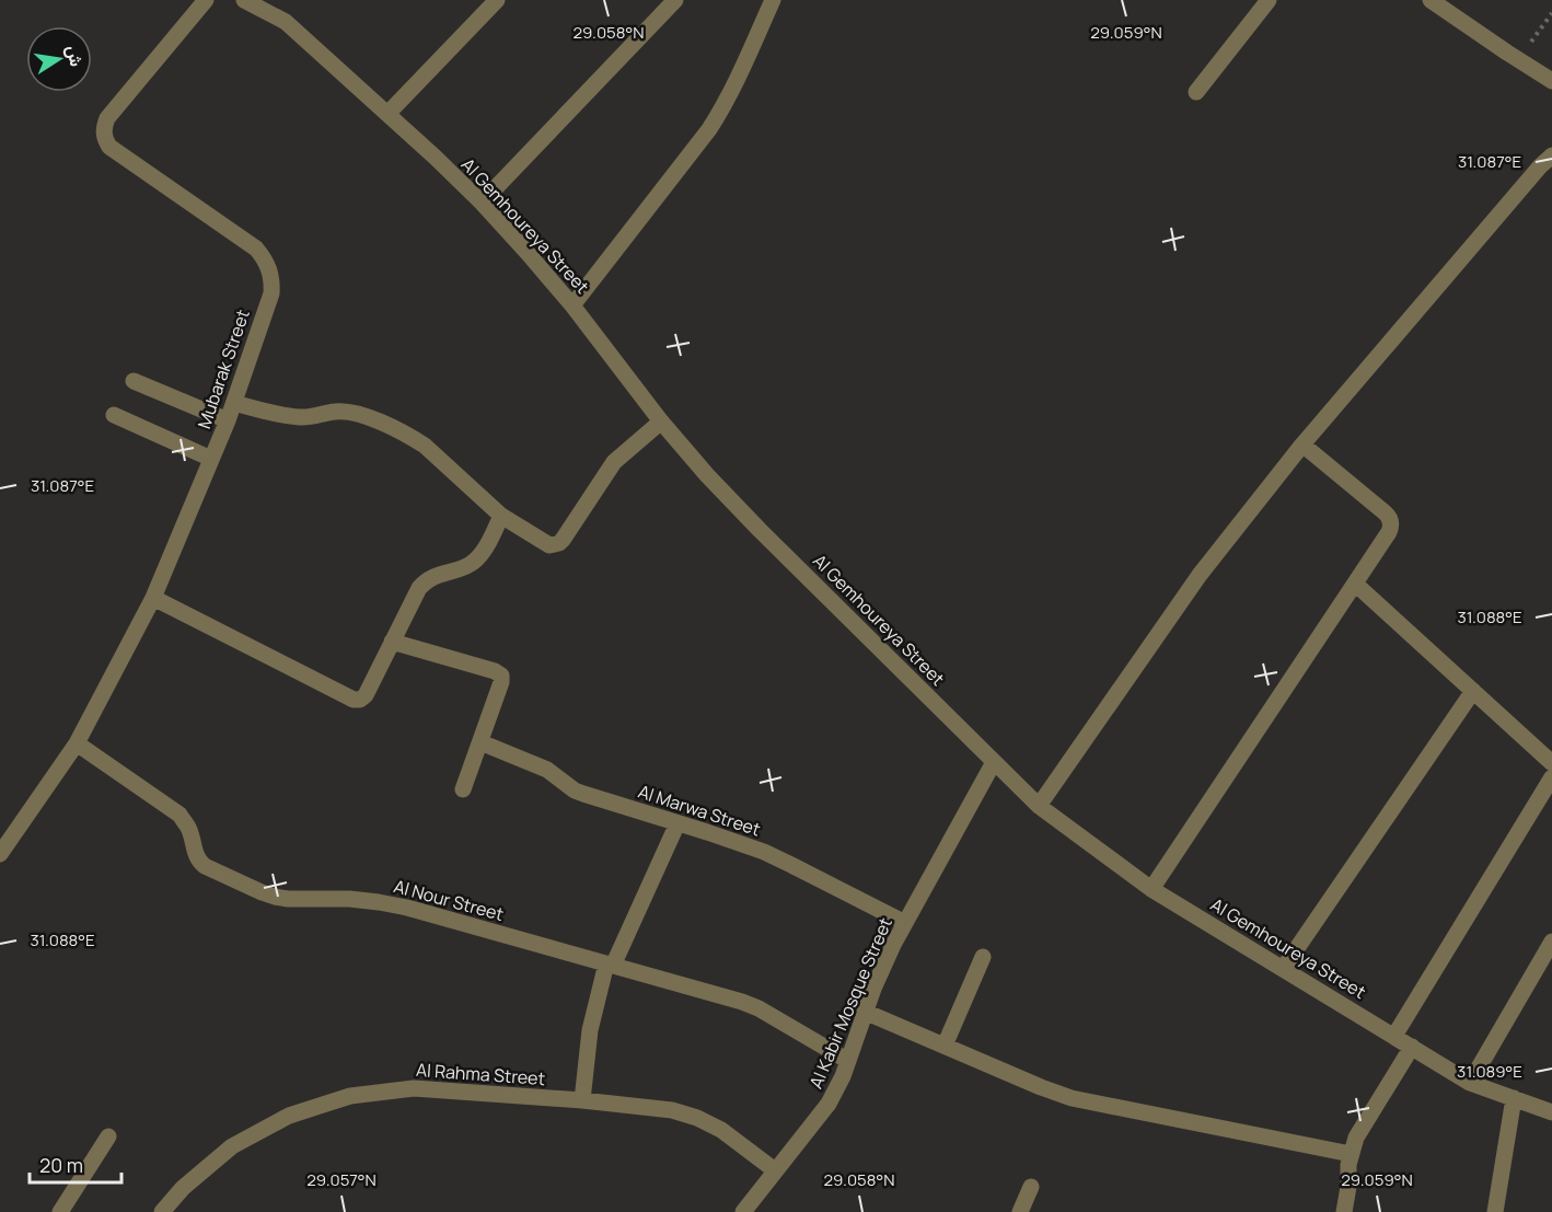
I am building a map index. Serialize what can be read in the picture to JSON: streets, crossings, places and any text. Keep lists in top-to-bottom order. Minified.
{"streets":{"street":["Al Gemhoureya Street","Mubarak Street","Al Marwa Street","Al Nour Street","Al Kabir Mosque Street","Al Rahma Street"]},"crossings":[["Al Gemhoureya Street","Al Kabir Mosque Street"],["Mubarak Street","Al Nour Street"],["Al Marwa Street","Al Kabir Mosque Street"],["Al Nour Street","Al Kabir Mosque Street"],["Al Kabir Mosque Street","Al Rahma Street"]],"scale_bar":"20 m","north":"right","coordinates":["29.058°N","29.059°N","31.087°E","31.088°E","31.089°E","29.057°N"]}
